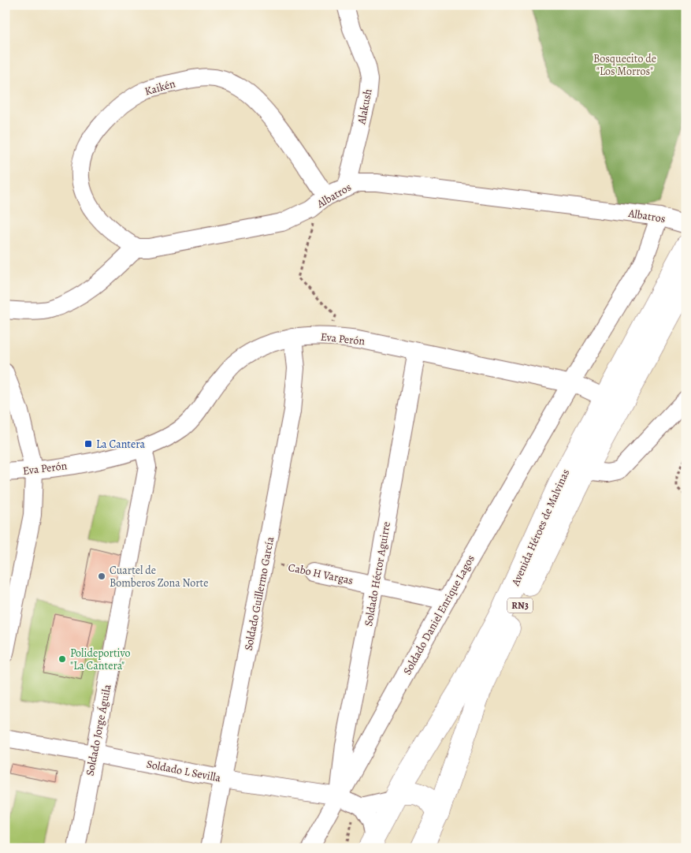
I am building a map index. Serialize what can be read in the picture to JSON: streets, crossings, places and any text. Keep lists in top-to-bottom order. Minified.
{"streets":{"highway":["Avenida Héroes de Malvinas","RN3"],"street":["Kaikén","Alakush","Albatros","Eva Perón","Cabo H Vargas","Soldado Héctor Aguirre","Soldado Guillermo García","Soldado Daniel Enrique Lagos","Soldado Jorge Águila","Soldado L Sevilla"]},"crossings":[["Kaikén","Albatros"],["Alakush","Albatros"],["Albatros","Soldado Daniel Enrique Lagos"],["Eva Perón","Avenida Héroes de Malvinas"],["Eva Perón","Soldado Héctor Aguirre"],["Eva Perón","Soldado Guillermo García"],["Eva Perón","Soldado Daniel Enrique Lagos"],["Eva Perón","Soldado Jorge Águila"],["Cabo H Vargas","Soldado Héctor Aguirre"],["Cabo H Vargas","Soldado Guillermo García"],["Cabo H Vargas","Soldado Daniel Enrique Lagos"],["Soldado Héctor Aguirre","Soldado Daniel Enrique Lagos"],["Soldado Héctor Aguirre","Soldado L Sevilla"],["Soldado Guillermo García","Soldado L Sevilla"],["Soldado Daniel Enrique Lagos","Soldado L Sevilla"],["Soldado Jorge Águila","Soldado L Sevilla"]],"parks":["Bosquecito de \"Los Morros\""],"places":{"transit":["La Cantera"],"other":["Cuartel de Bomberos Zona Norte","Polideportivo \"La Cantera\""]}}
